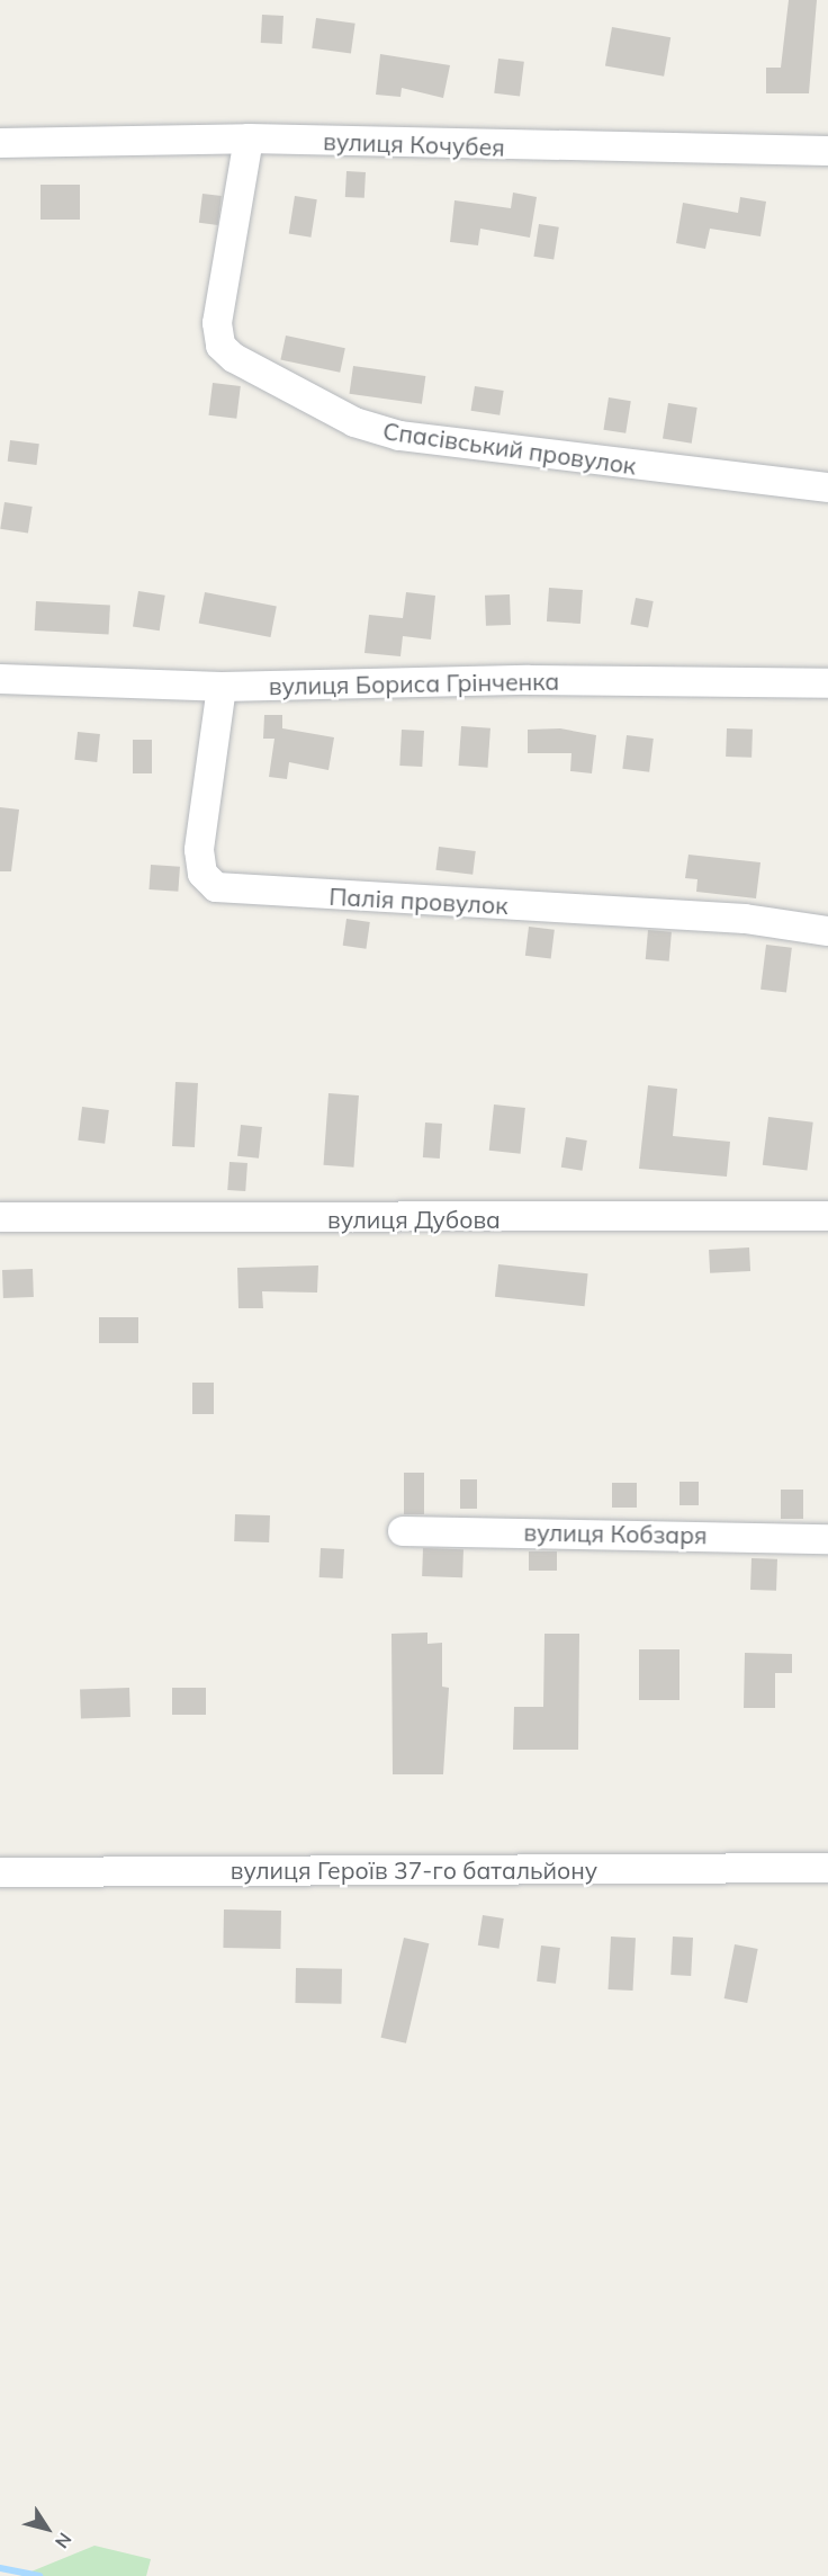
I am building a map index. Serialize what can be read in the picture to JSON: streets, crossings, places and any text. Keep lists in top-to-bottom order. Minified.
{"streets":{"street":["вулиця Кочубея","Спасівський провулок","вулиця Бориса Грінченка","Палія провулок","вулиця Дубова","вулиця Кобзаря","вулиця Героїв 37-го батальйону"]},"crossings":[["вулиця Кочубея","Спасівський провулок"],["вулиця Бориса Грінченка","Палія провулок"]],"north":"bottom right"}
